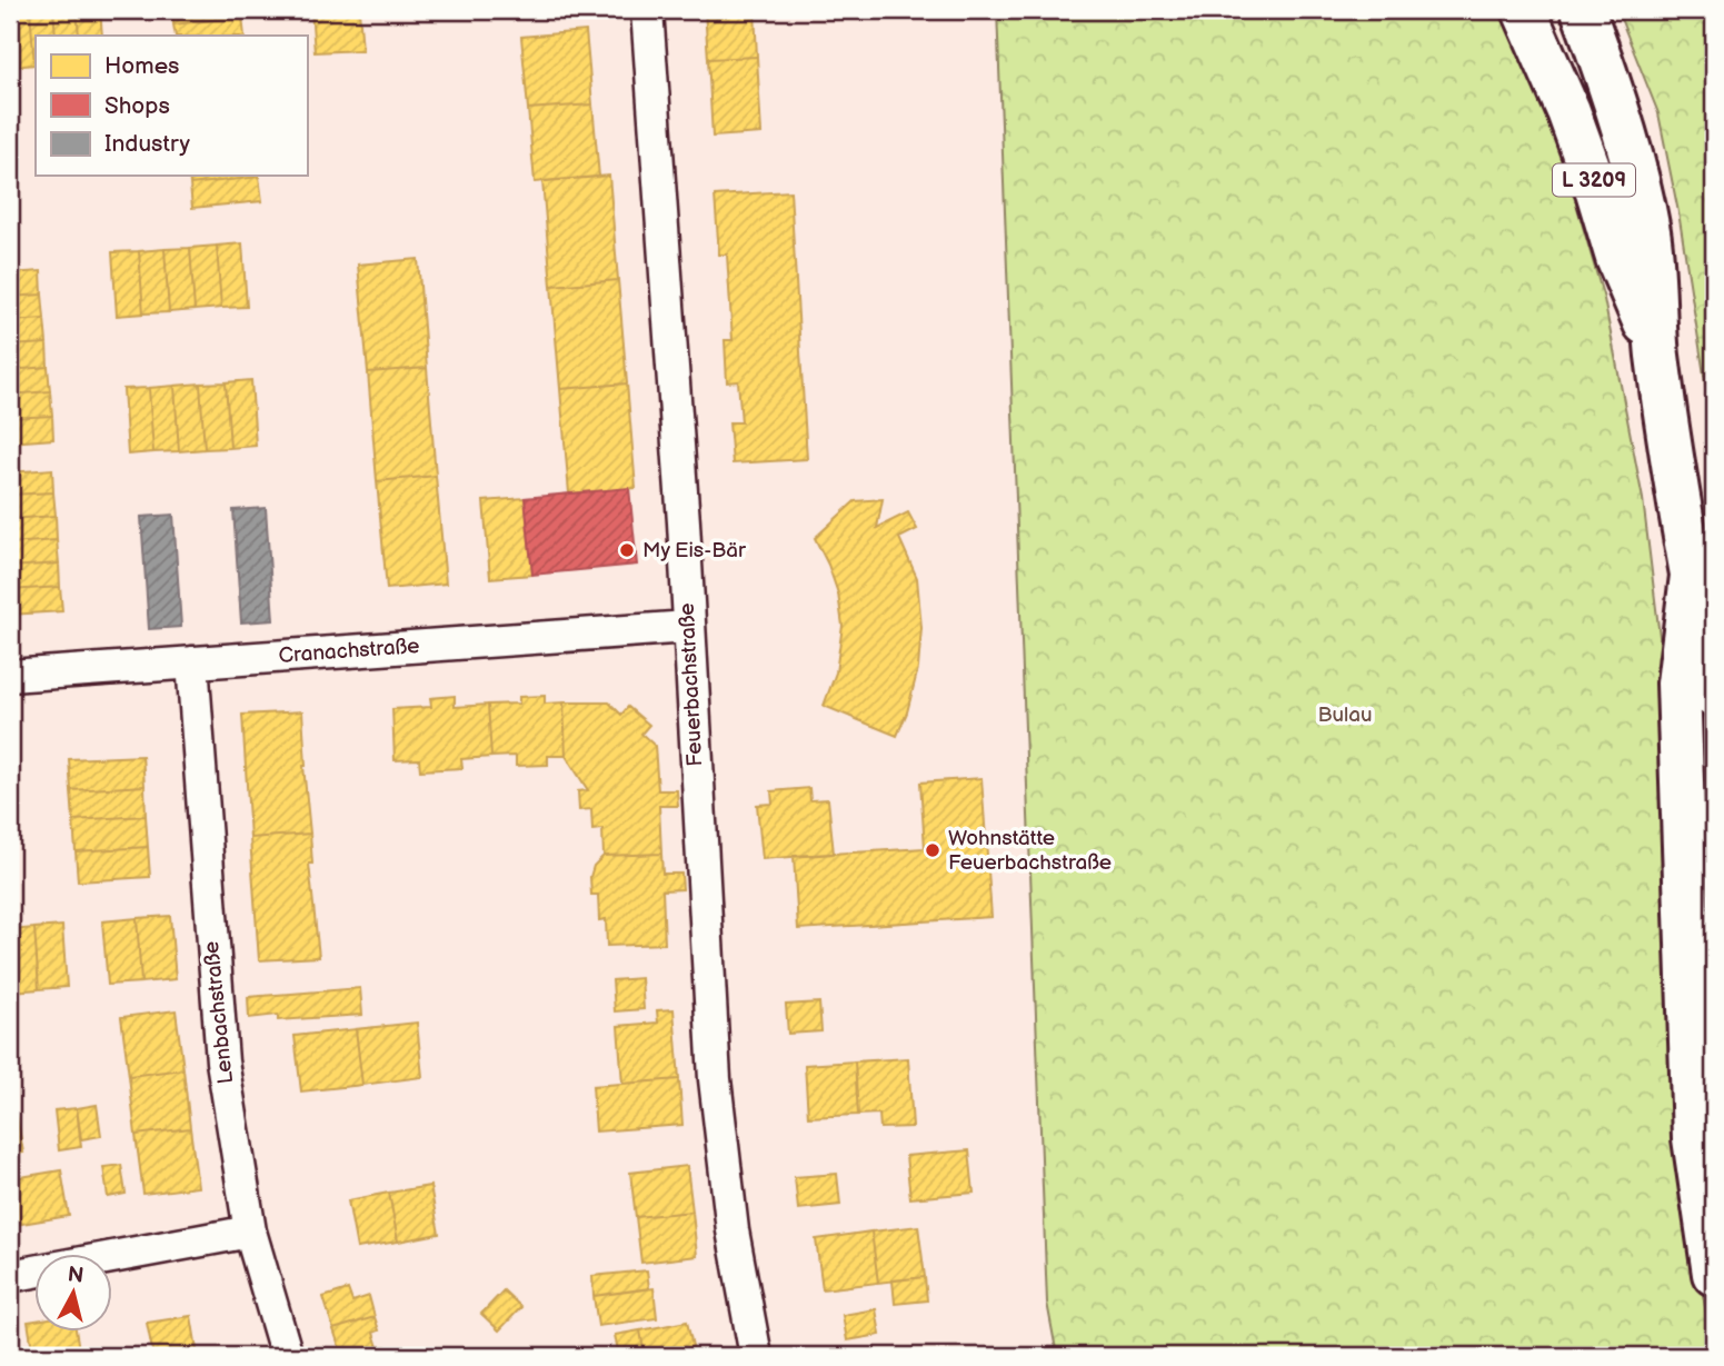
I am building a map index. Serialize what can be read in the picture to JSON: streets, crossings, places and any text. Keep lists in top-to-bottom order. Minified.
{"streets":{"highway":["L 3209"],"street":["Cranachstraße","Feuerbachstraße","Lenbachstraße"]},"crossings":[["Cranachstraße","Feuerbachstraße"],["Cranachstraße","Lenbachstraße"]],"parks":["Bulau"],"places":["My Eis-Bär","Wohnstätte Feuerbachstraße"],"legend":["Homes","Shops","Industry"],"north":"top"}
